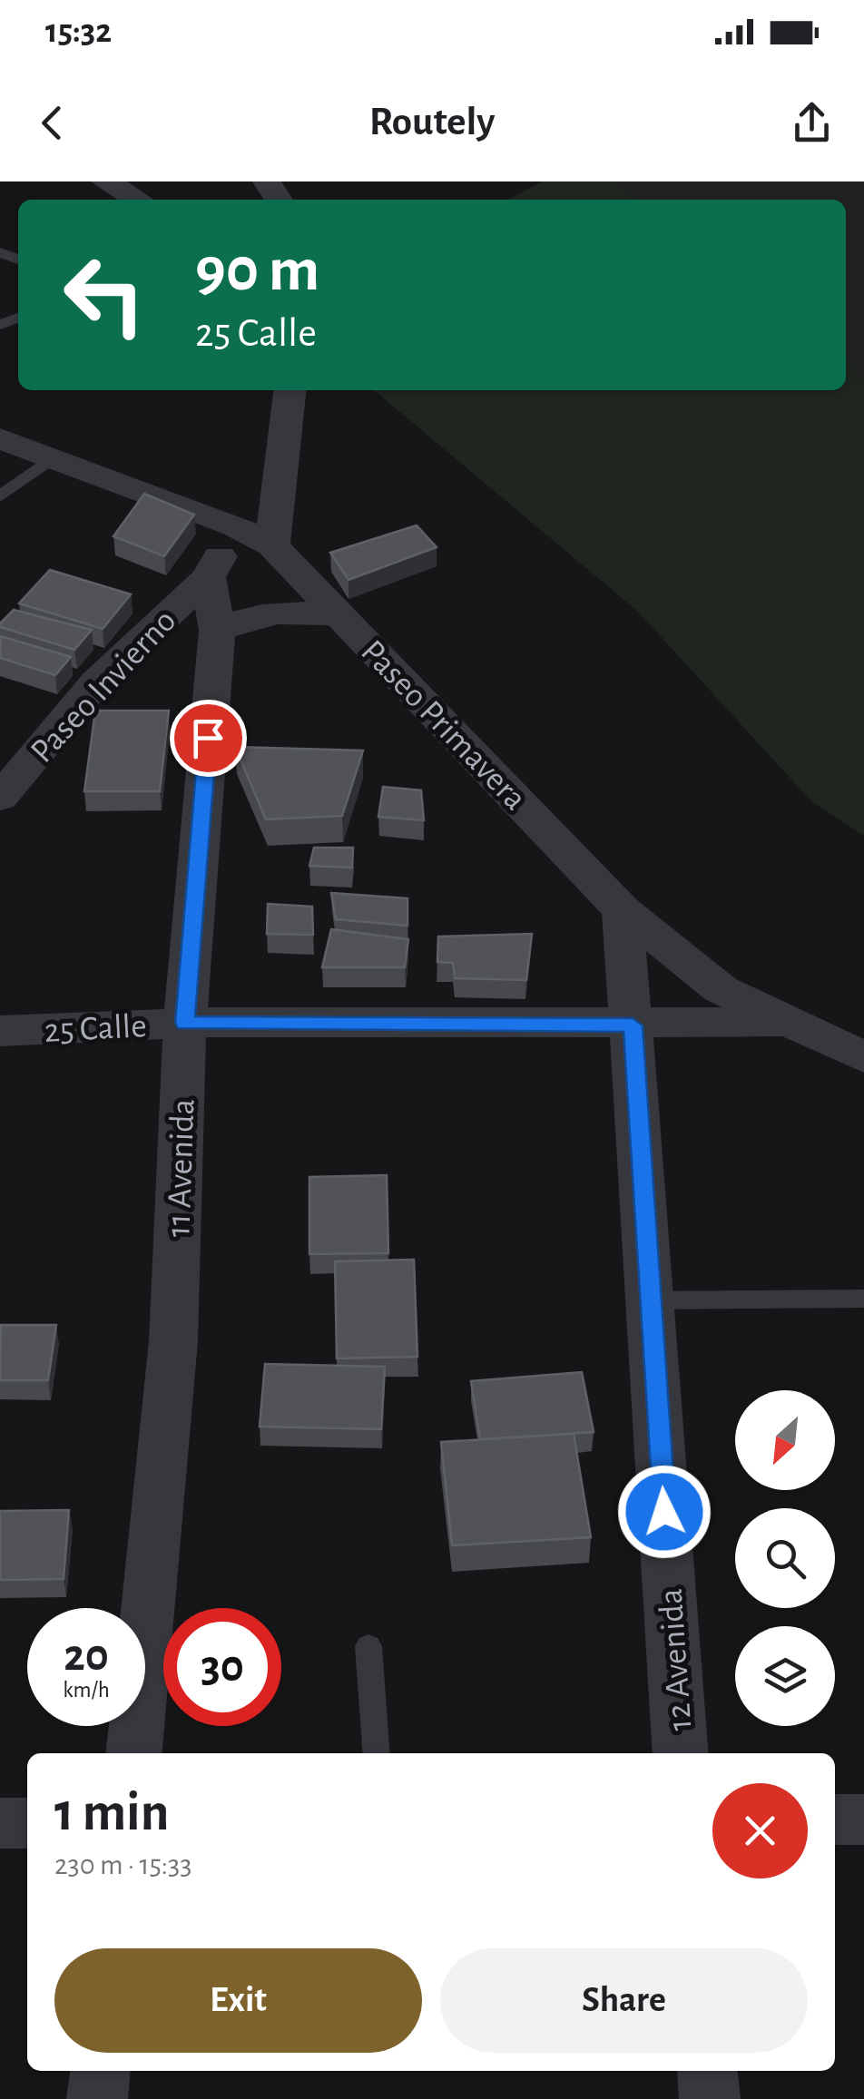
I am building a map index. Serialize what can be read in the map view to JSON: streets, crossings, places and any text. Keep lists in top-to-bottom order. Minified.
{"streets":{"street":["Paseo Invierno","Paseo Primavera","25 Calle","11 Avenida","12 Avenida"]},"crossings":[["Paseo Invierno","Paseo Primavera"],["Paseo Invierno","11 Avenida"],["Paseo Primavera","25 Calle"],["Paseo Primavera","12 Avenida"],["25 Calle","11 Avenida"],["25 Calle","12 Avenida"]],"north":"bottom left","page":{"status":"15:32","header":"Routely","turn":["90 m","25 Calle"],"speed":"20 km/h","limit":"30","heading":["1 min","230 m · 15:33"],"buttons":["Exit","Share"]}}
